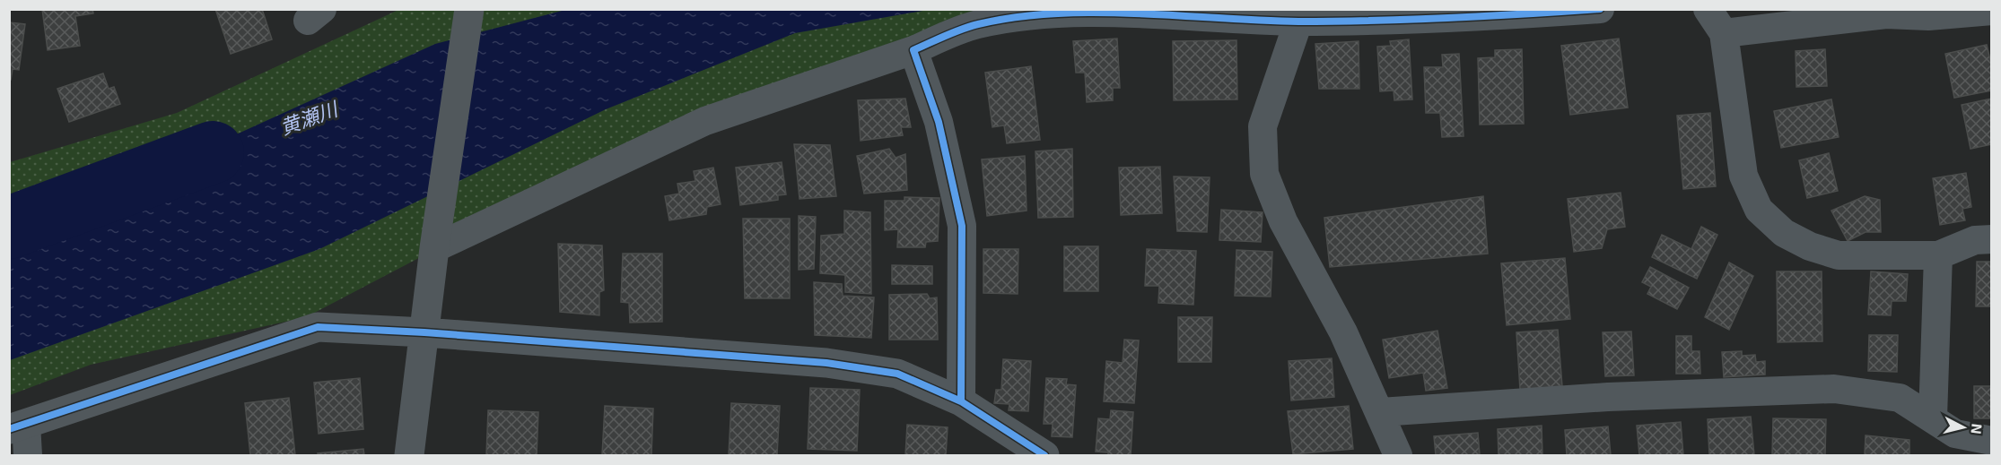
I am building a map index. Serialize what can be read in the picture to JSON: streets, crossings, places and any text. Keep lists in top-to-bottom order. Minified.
{"water":["黄瀬川"],"north":"right"}
